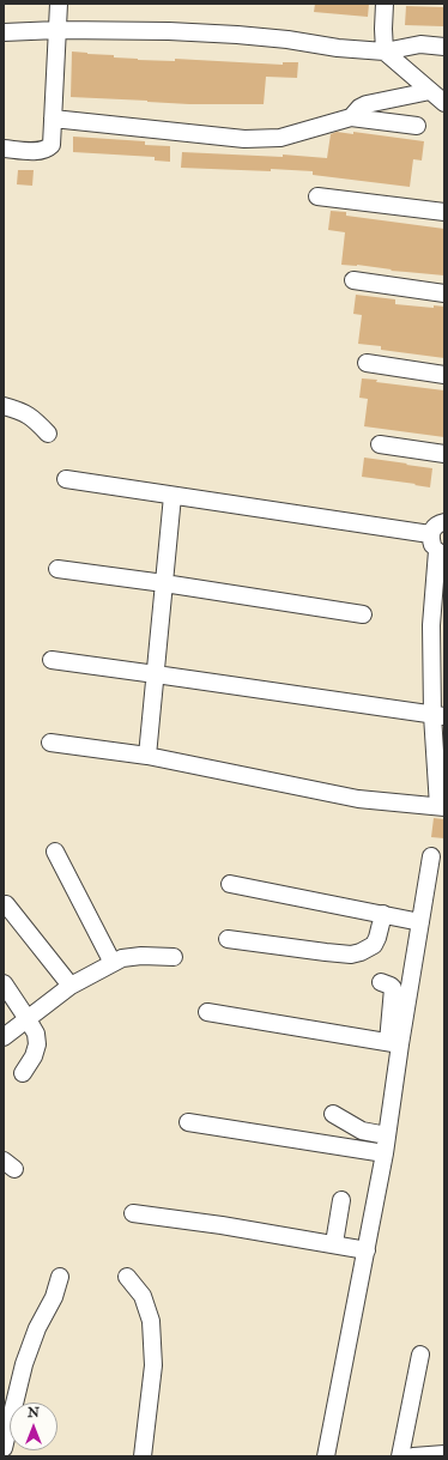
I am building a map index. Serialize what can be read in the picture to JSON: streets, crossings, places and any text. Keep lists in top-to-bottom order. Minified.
{"north":"top"}
